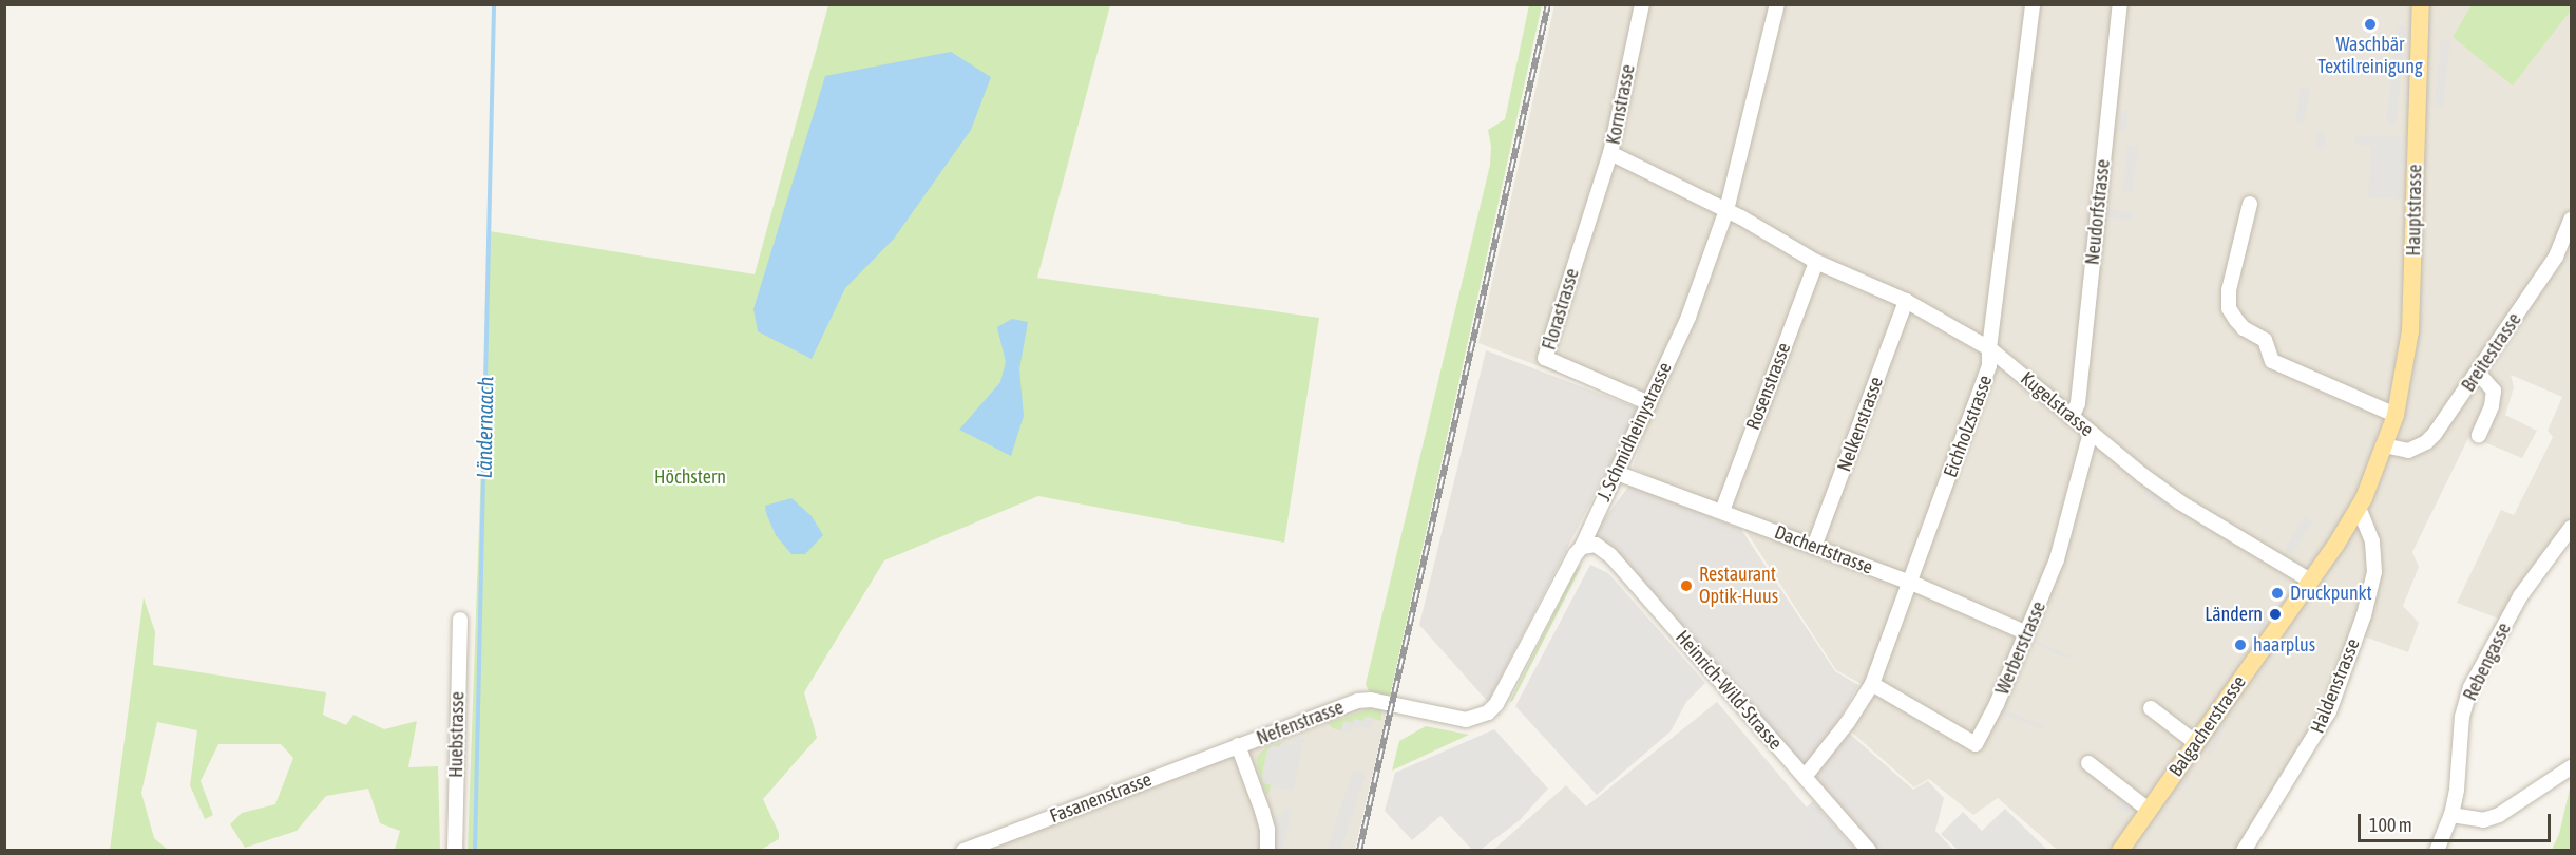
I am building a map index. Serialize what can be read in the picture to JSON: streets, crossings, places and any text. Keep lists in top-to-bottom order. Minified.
{"streets":{"main road":["Hauptstrasse","Balgacherstrasse"],"street":["Kornstrasse","Neudorfstrasse","Florastrasse","Breitestrasse","Rosenstrasse","Kugelstrasse","Nelkenstrasse","Eichholzstrasse","J. Schmidheinystrasse","Dachertstrasse","Werberstrasse","Rebengasse","Haldenstrasse","Heinrich-Wild-Strasse","Nefenstrasse","Huebstrasse","Fasanenstrasse"]},"crossings":[["Kornstrasse","Florastrasse"],["Kornstrasse","Kugelstrasse"],["Kornstrasse","J. Schmidheinystrasse"],["Hauptstrasse","Breitestrasse"],["Hauptstrasse","Kugelstrasse"],["Hauptstrasse","Haldenstrasse"],["Hauptstrasse","Balgacherstrasse"],["Neudorfstrasse","Kugelstrasse"],["Florastrasse","J. Schmidheinystrasse"],["Rosenstrasse","Kugelstrasse"],["Rosenstrasse","Dachertstrasse"],["Kugelstrasse","Nelkenstrasse"],["Kugelstrasse","Eichholzstrasse"],["Kugelstrasse","J. Schmidheinystrasse"],["Kugelstrasse","Werberstrasse"],["Kugelstrasse","Balgacherstrasse"],["Nelkenstrasse","Dachertstrasse"],["Eichholzstrasse","Dachertstrasse"],["Eichholzstrasse","Werberstrasse"],["Eichholzstrasse","Heinrich-Wild-Strasse"],["J. Schmidheinystrasse","Dachertstrasse"],["J. Schmidheinystrasse","Heinrich-Wild-Strasse"],["J. Schmidheinystrasse","Nefenstrasse"],["Dachertstrasse","Werberstrasse"],["Nefenstrasse","Fasanenstrasse"]],"water":["Ländernaach"],"parks":["Höchstern"],"places":["Waschbär Textilreinigung","Restaurant Optik-Huus","Druckpunkt","Ländern","haarplus"],"scale_bar":"100 m"}
